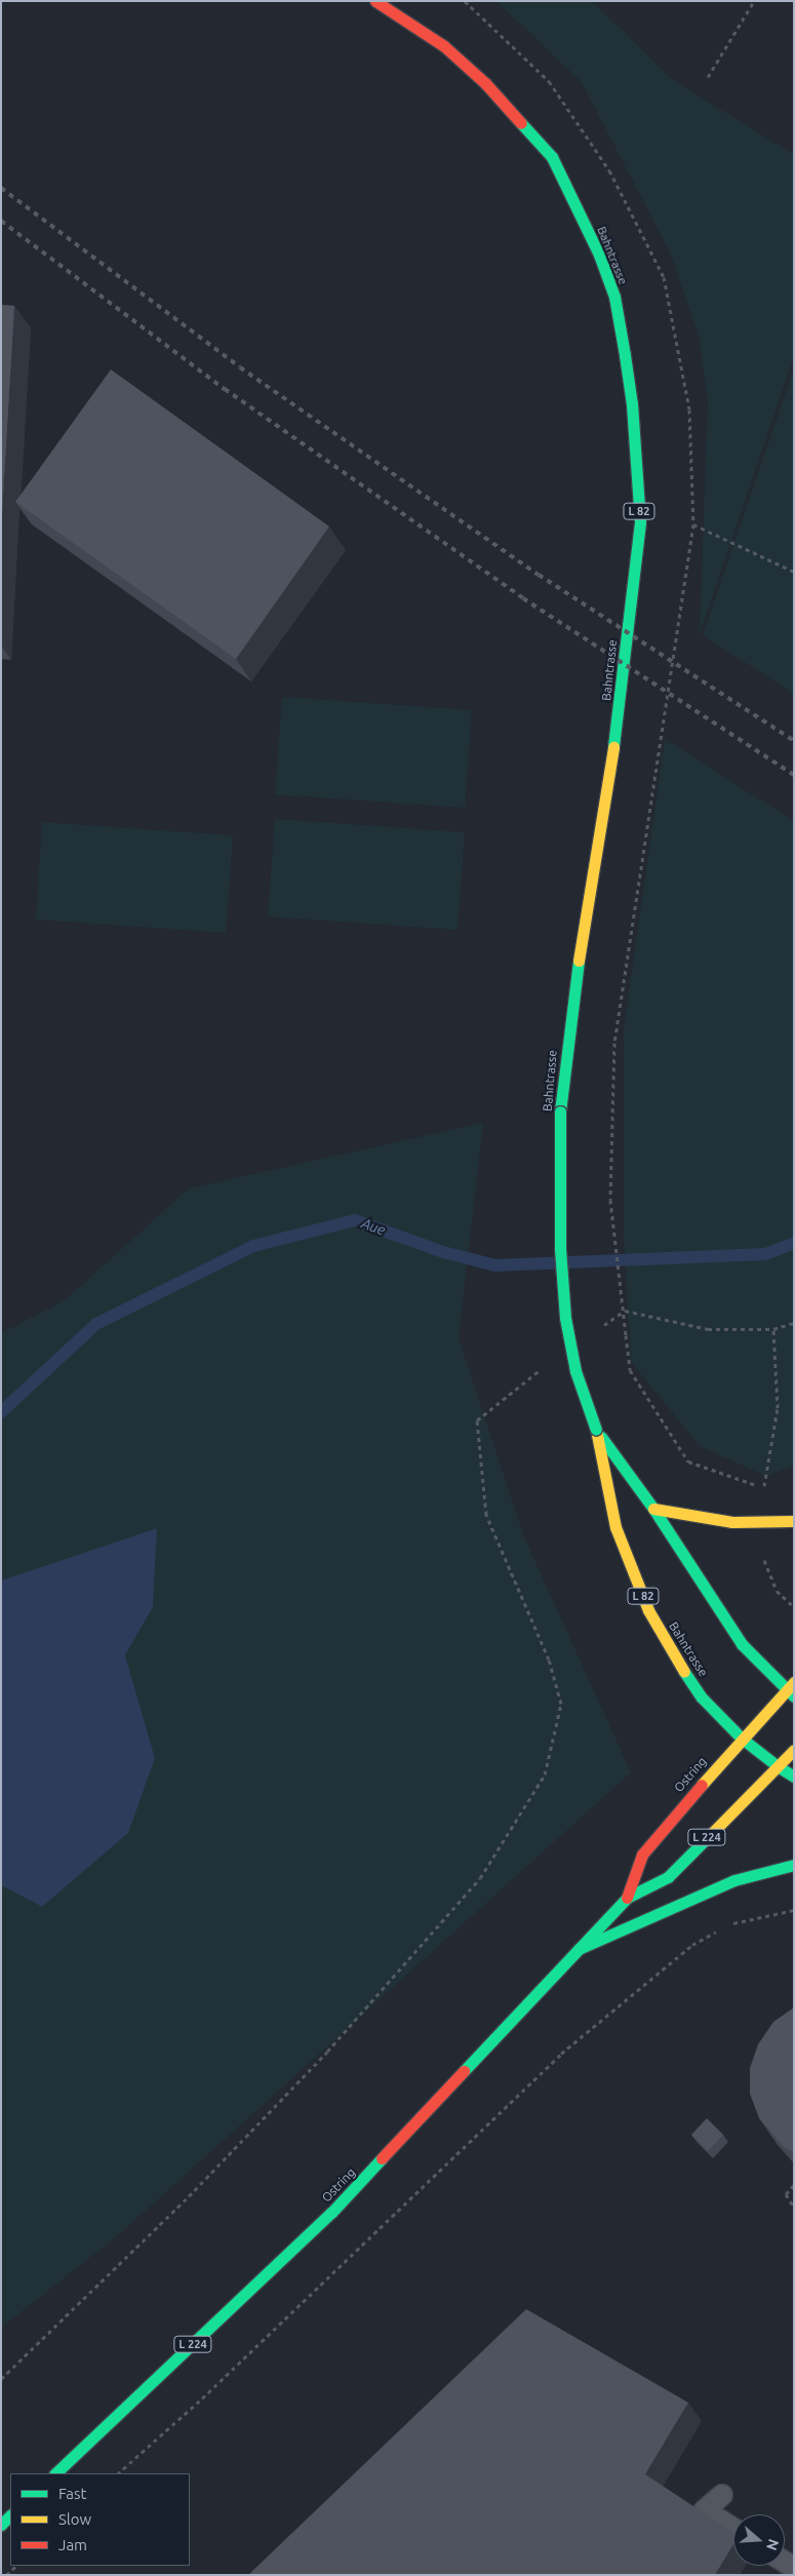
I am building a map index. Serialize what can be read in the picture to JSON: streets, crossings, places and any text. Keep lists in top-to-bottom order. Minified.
{"streets":{"main road":["Bahntrasse","L 82","Ostring","L 224"]},"crossings":[["Bahntrasse","Ostring"]],"water":["Aue"],"legend":["Fast","Slow","Jam"],"north":"right"}
